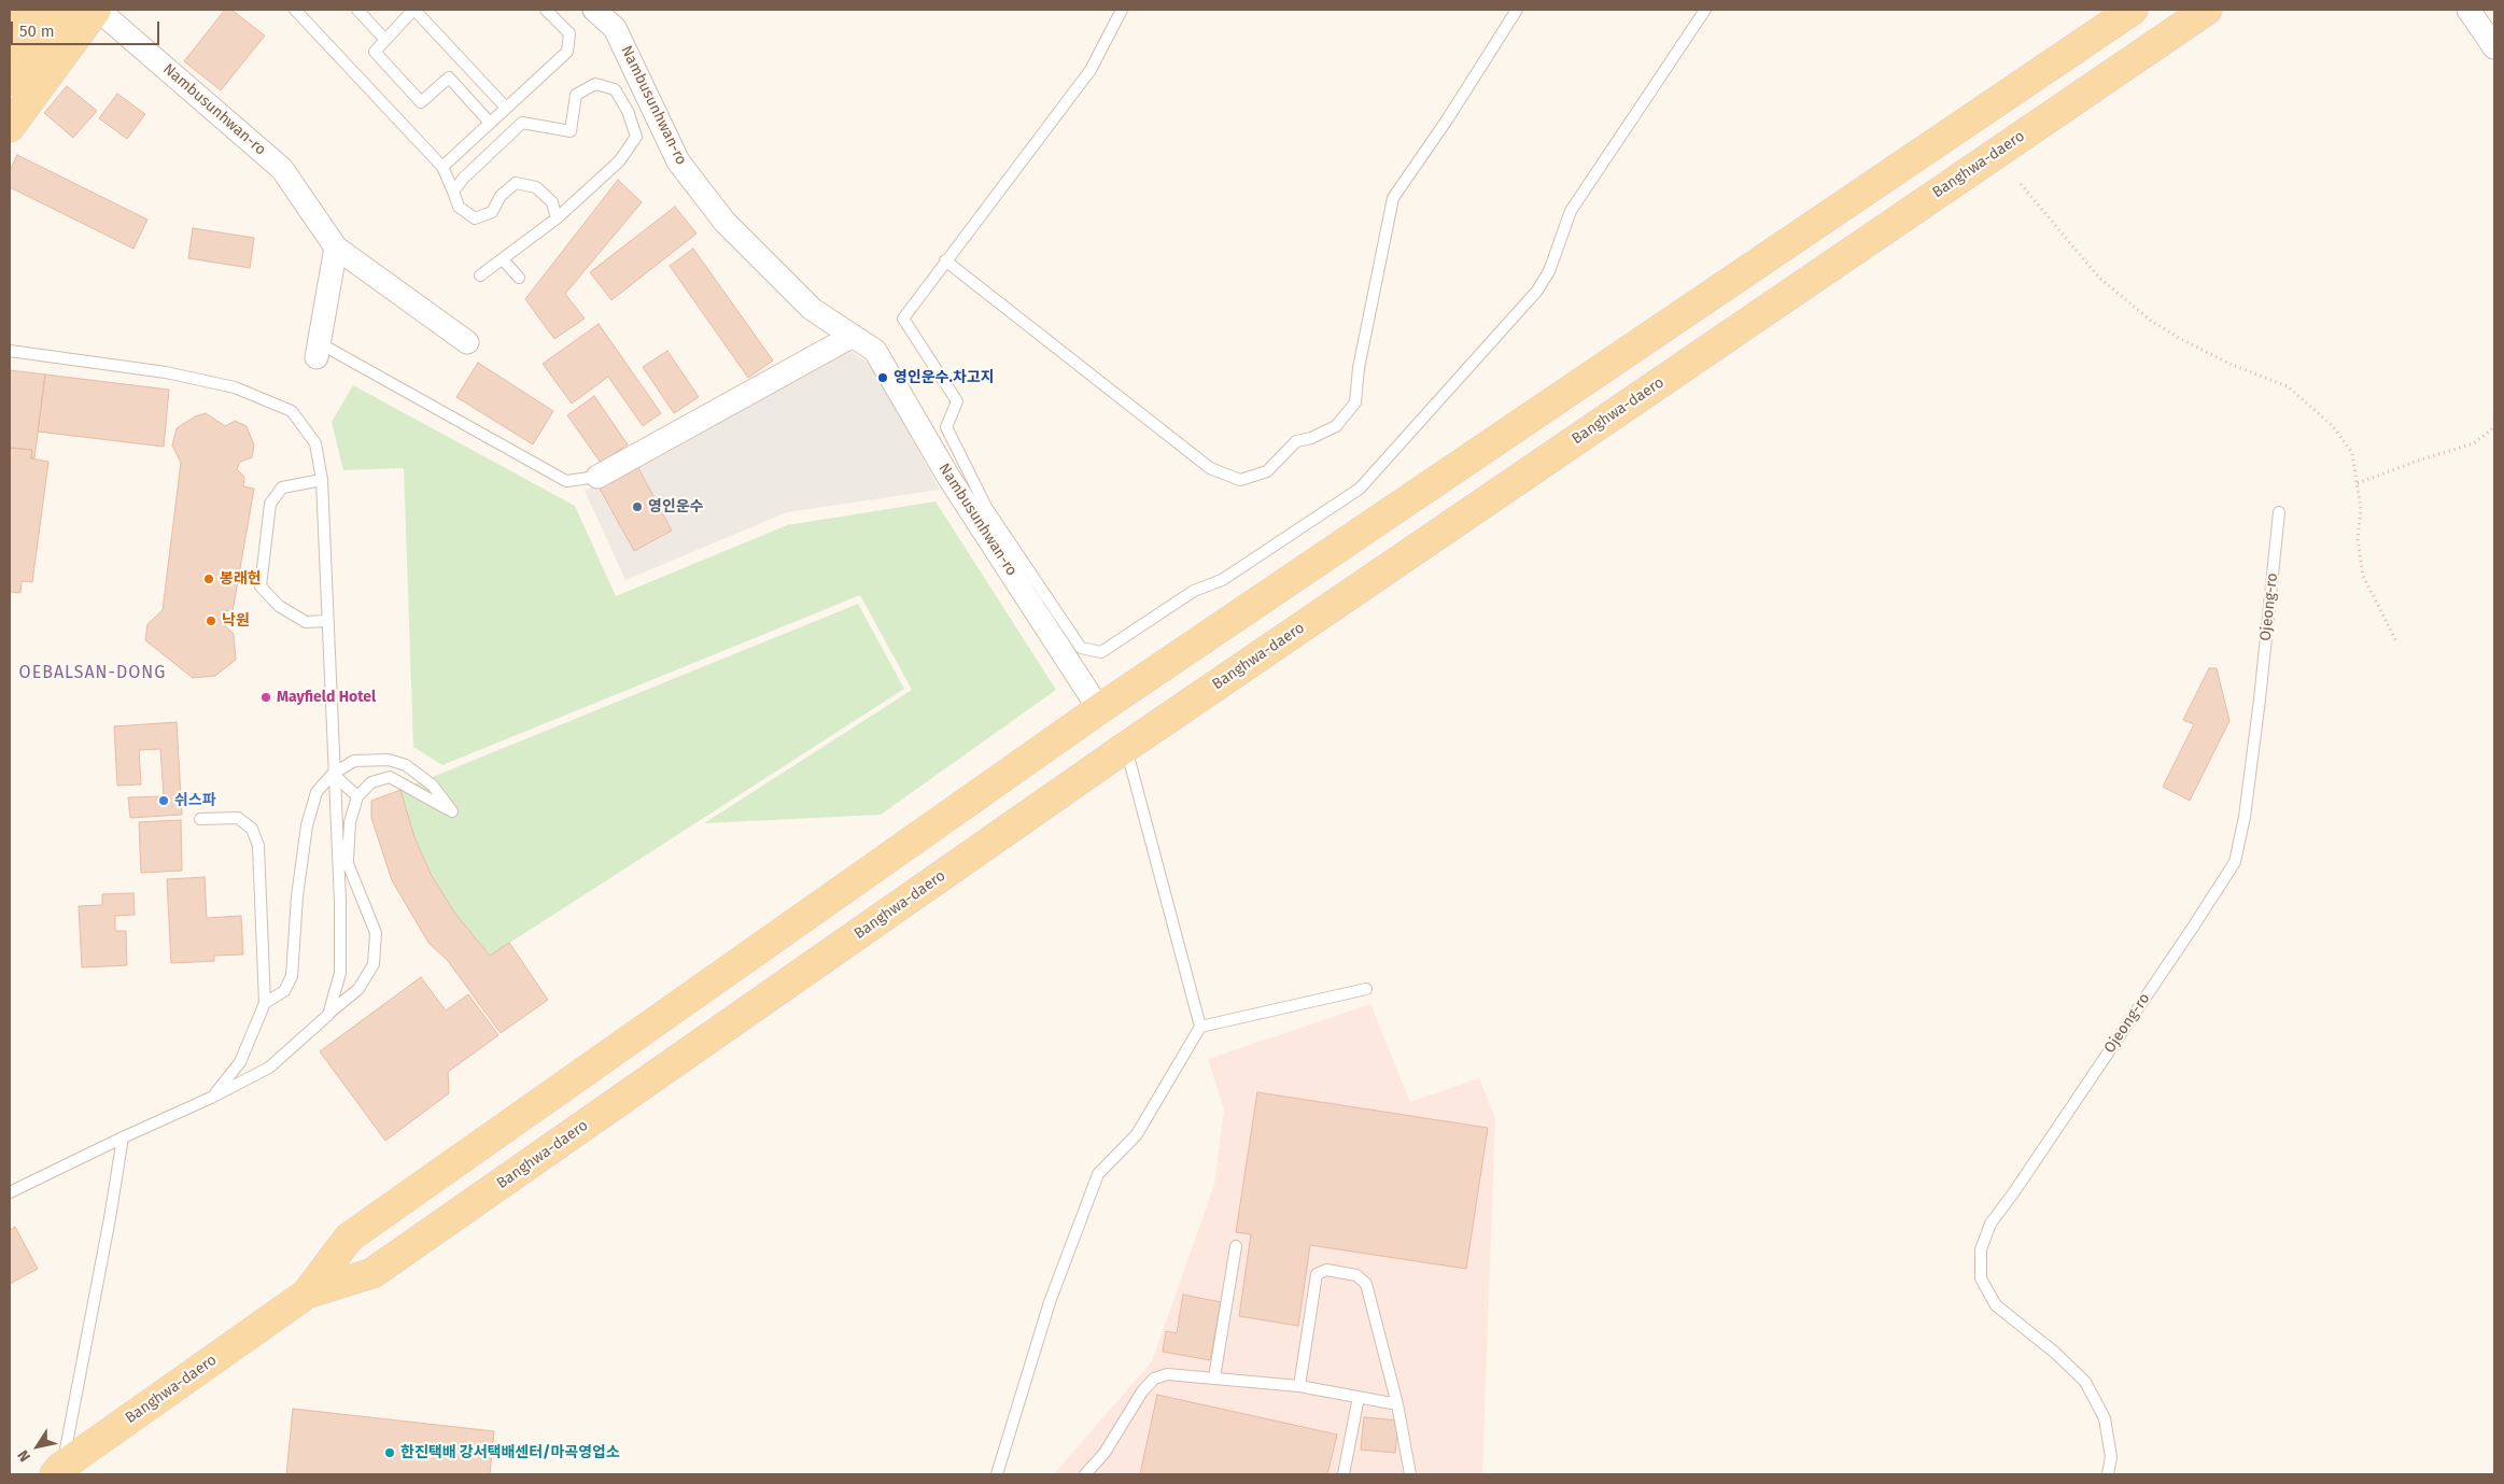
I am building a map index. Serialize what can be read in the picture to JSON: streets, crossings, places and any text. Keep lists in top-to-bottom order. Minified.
{"streets":{"main road":["Nambusunhwan-ro","Banghwa-daero"],"lane":["Ojeong-ro"]},"crossings":[["Nambusunhwan-ro","Banghwa-daero"]],"districts":["OEBALSAN-DONG"],"places":["영인운수.차고지","영인운수","봉래헌","낙원","Mayfield Hotel","쉬스파","한진택배 강서택배센터/마곡영업소"],"scale_bar":"50 m","north":"bottom left"}
